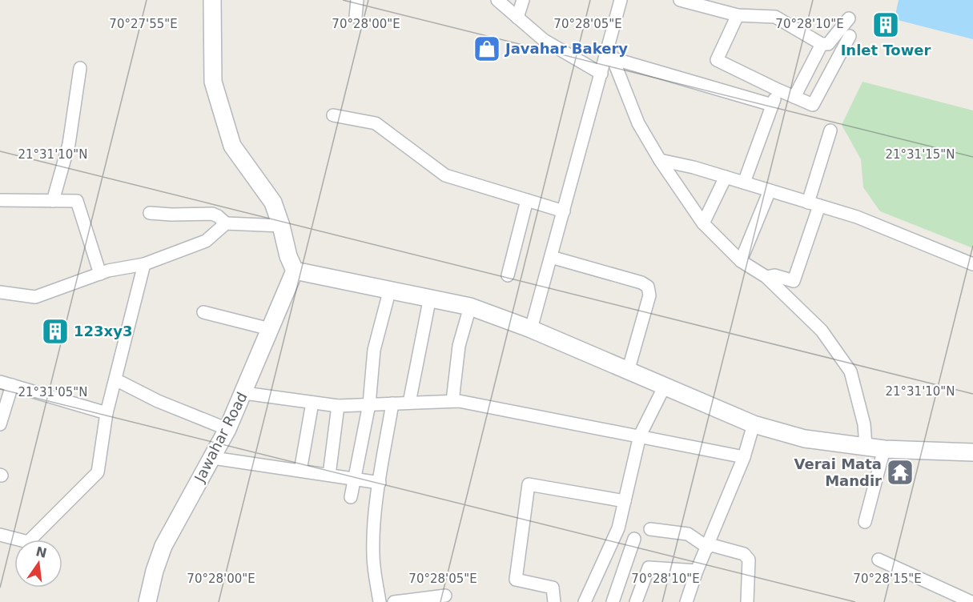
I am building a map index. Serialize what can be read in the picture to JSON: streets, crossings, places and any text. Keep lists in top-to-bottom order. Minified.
{"streets":{"street":["Jawahar Road"]},"places":{"building":["Inlet Tower","123xy3"],"shop":["Javahar Bakery"],"temple":["Verai Mata Mandir"]},"north":"top","coordinates":["70°27'55\"E","70°28'00\"E","70°28'05\"E","70°28'10\"E","21°31'15\"N","21°31'10\"N","21°31'05\"N","70°28'15\"E"]}
